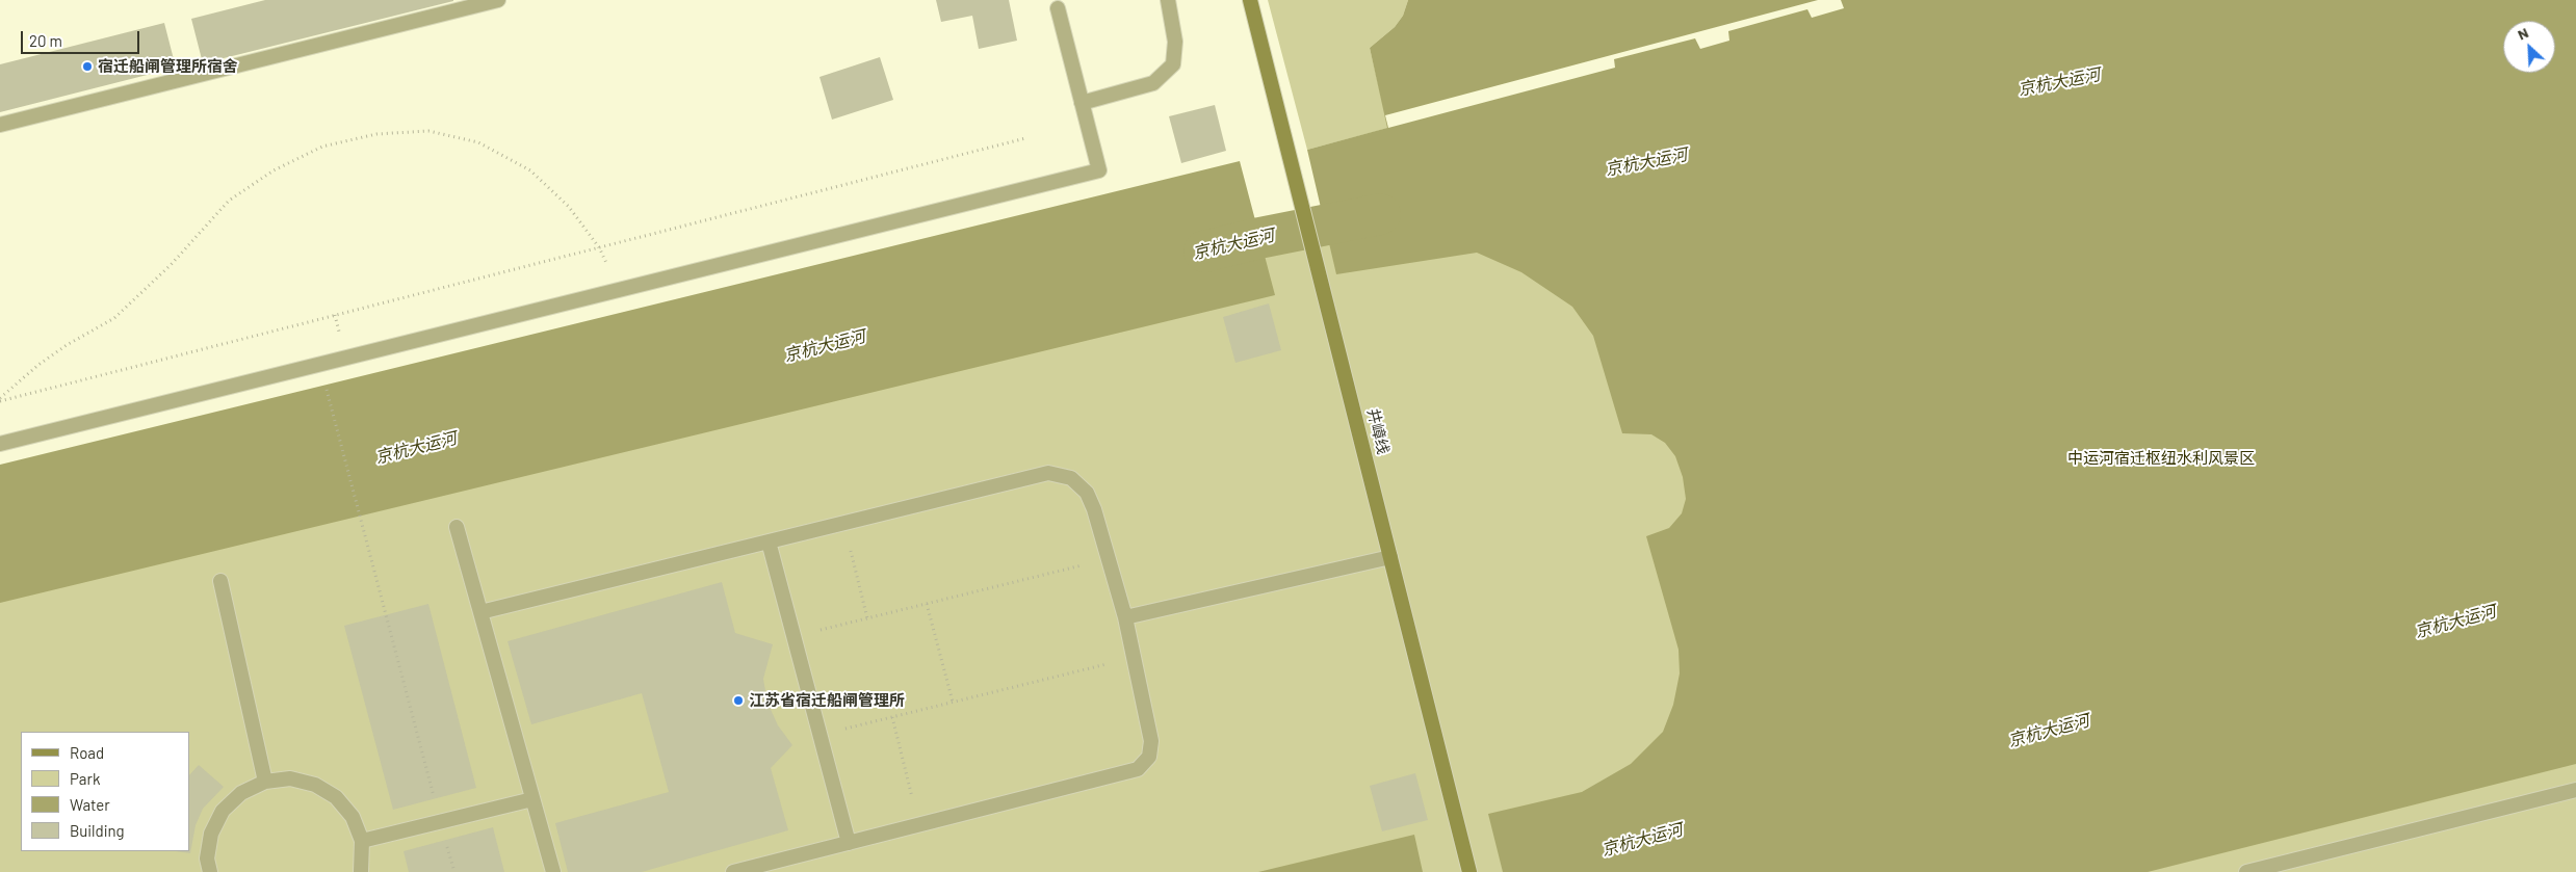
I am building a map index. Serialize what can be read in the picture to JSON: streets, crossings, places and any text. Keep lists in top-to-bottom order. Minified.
{"streets":{"main road":["井嶂线"]},"water":["京杭大运河"],"parks":["中运河宿迁枢纽水利风景区"],"places":["宿迁船闸管理所宿舍","江苏省宿迁船闸管理所"],"legend":["Road","Park","Water","Building"],"scale_bar":"20 m","north":"top left"}
